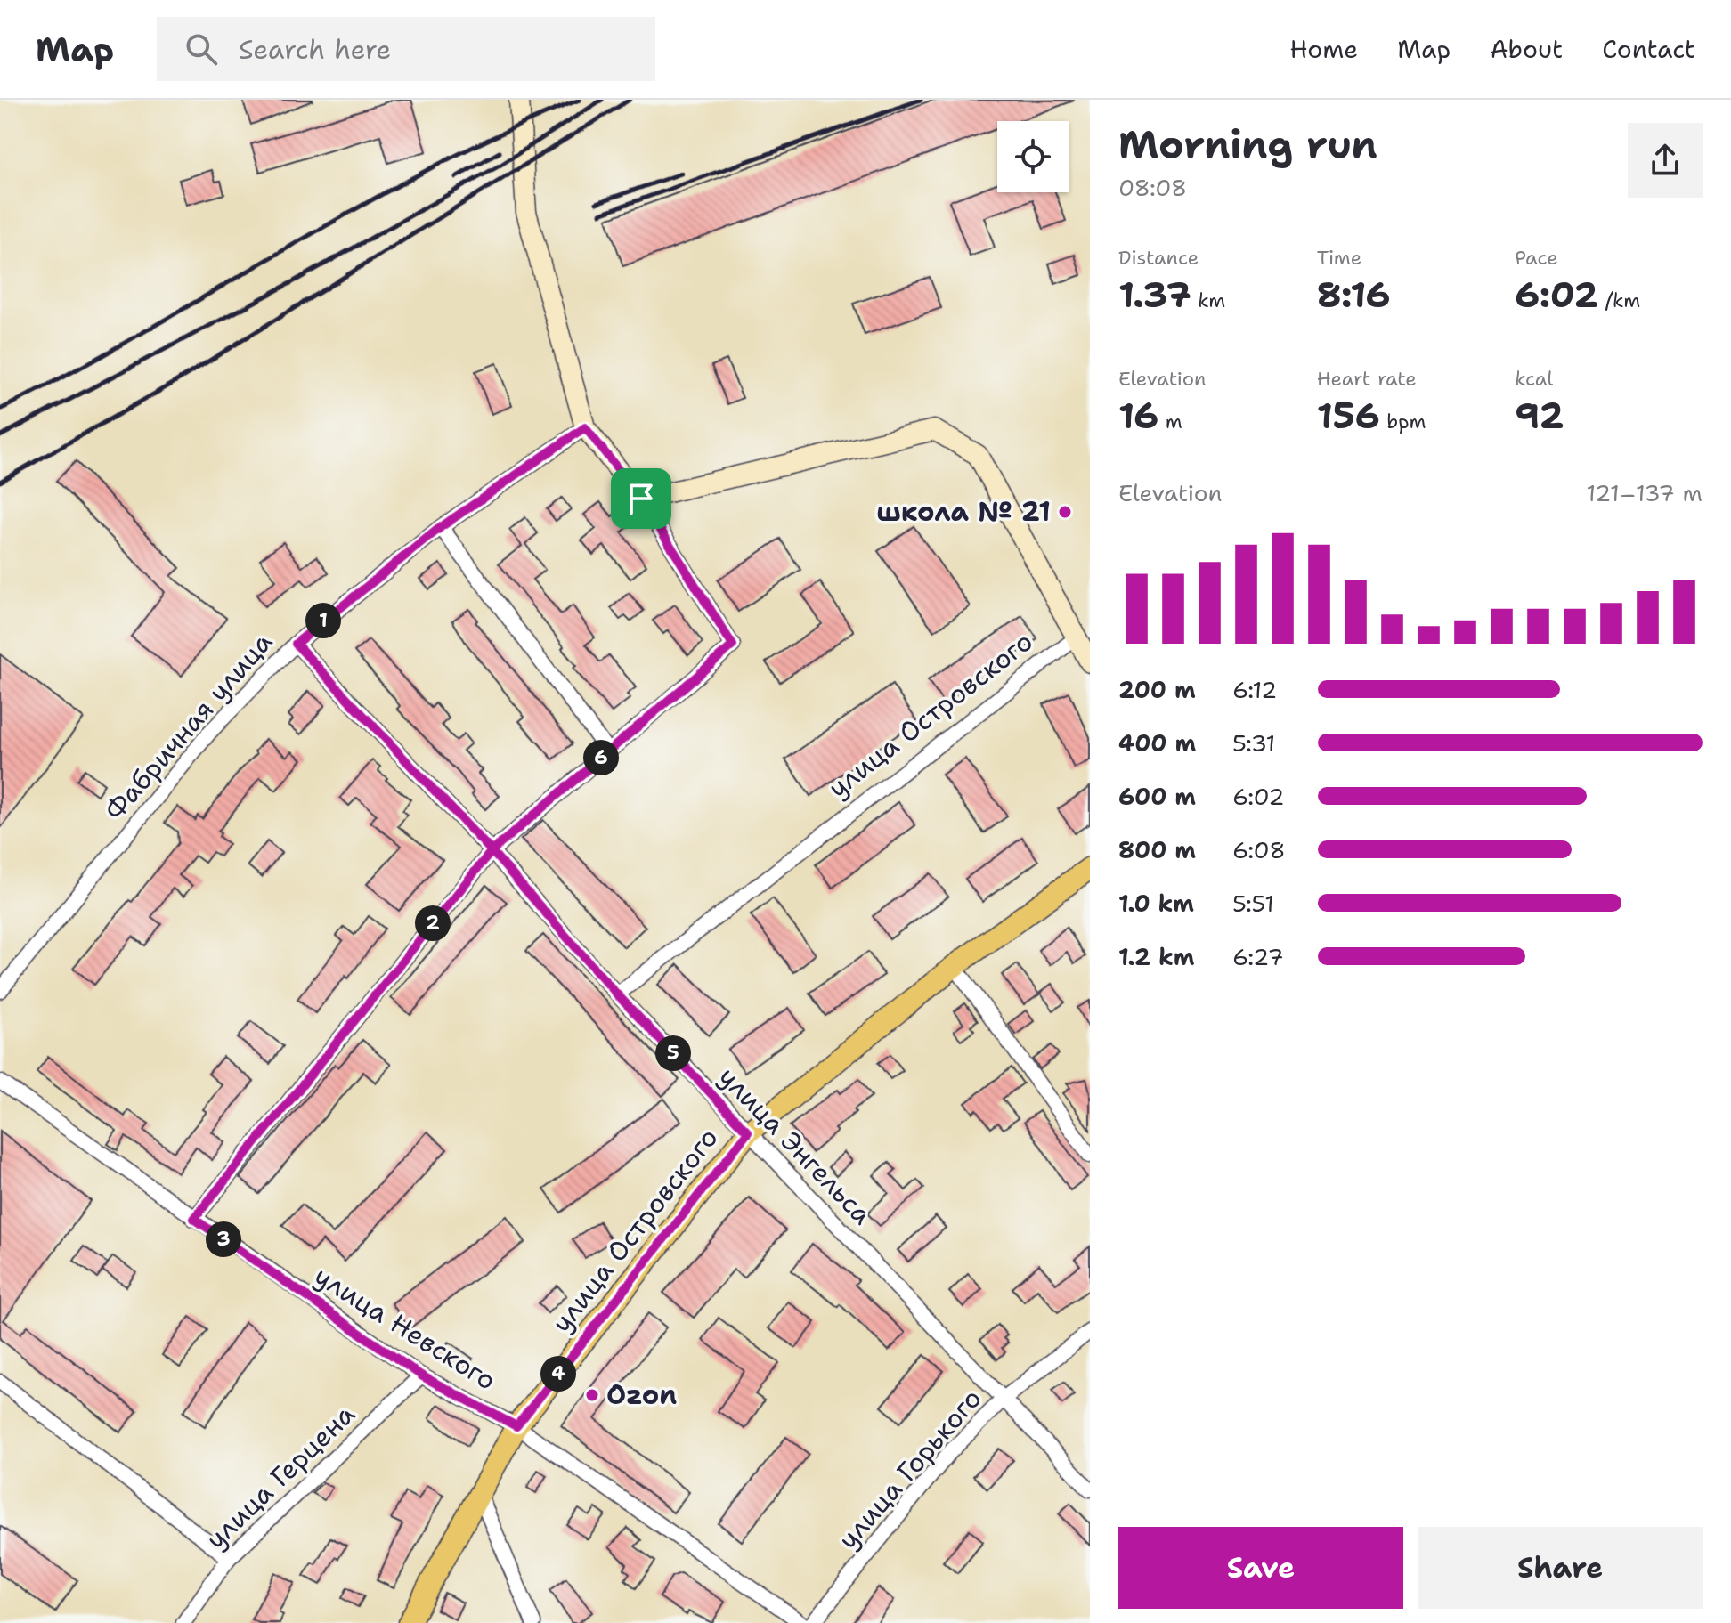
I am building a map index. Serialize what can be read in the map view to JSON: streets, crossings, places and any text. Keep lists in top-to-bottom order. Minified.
{"streets":{"main road":["улица Островского"],"street":["Фабричная улица","улица Энгельса","улица Невского","улица Горького","улица Герцена"]},"crossings":[["улица Островского","улица Энгельса"],["улица Островского","улица Невского"],["Фабричная улица","улица Энгельса"],["улица Энгельса","улица Горького"],["улица Невского","улица Герцена"]],"places":["школа № 21","Ozon"],"page":{"header":"Map","search":"Search here","nav":["Home","Map","About","Contact"],"heading":["Morning run","08:08"],"stats":[["Distance","1.37 km"],["Time","8:16"],["Pace","6:02 /km"],["Elevation","16 m"],["Heart rate","156 bpm"],["kcal","92"]],"chart":["Elevation","121–137 m"],"pins":["1","6","2","5","3","4"],"list":[{"name":"200 m","note":"6:12"},{"name":"400 m","note":"5:31"},{"name":"600 m","note":"6:02"},{"name":"800 m","note":"6:08"},{"name":"1.0 km","note":"5:51"},{"name":"1.2 km","note":"6:27"}],"buttons":["Save","Share"]}}
